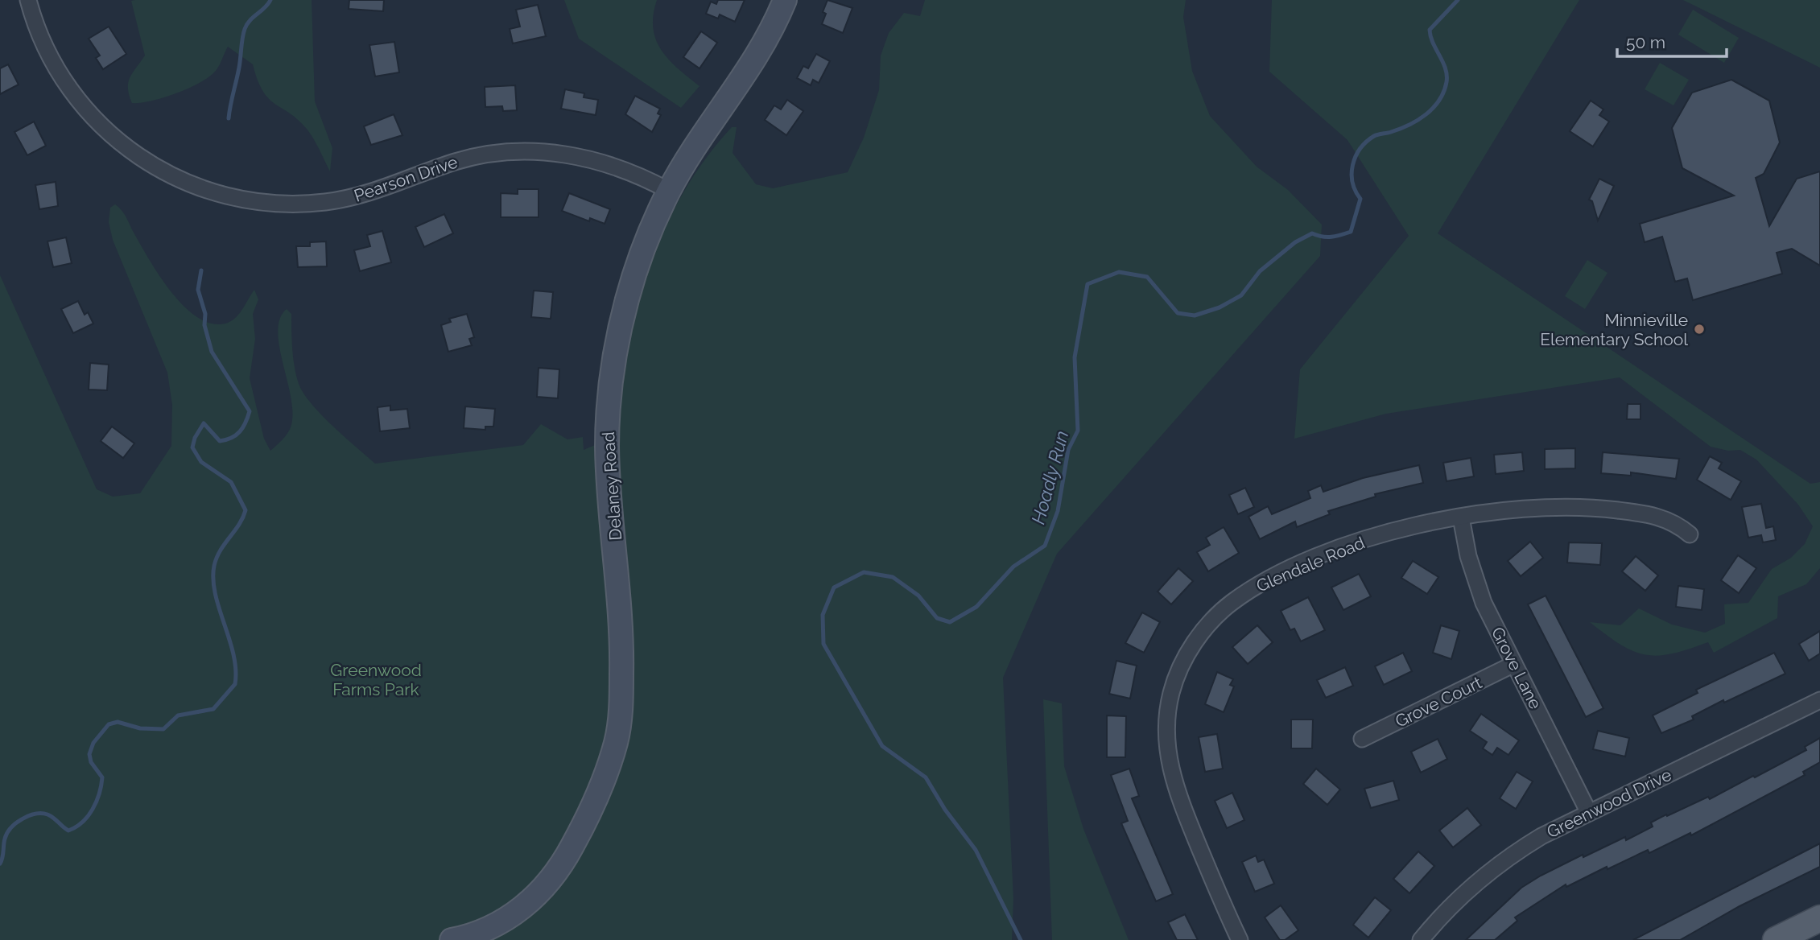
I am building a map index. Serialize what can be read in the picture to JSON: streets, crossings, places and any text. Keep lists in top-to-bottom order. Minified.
{"streets":{"street":["Pearson Drive","Delaney Road","Glendale Road","Grove Lane","Grove Court","Greenwood Drive"]},"crossings":[["Pearson Drive","Delaney Road"],["Glendale Road","Grove Lane"],["Grove Lane","Grove Court"],["Grove Lane","Greenwood Drive"]],"water":["Hoadly Run"],"parks":["Greenwood Farms Park"],"places":["Minnieville Elementary School"],"scale_bar":"50 m"}
